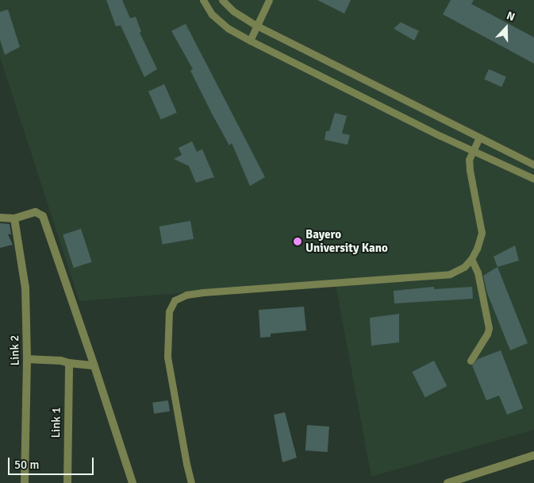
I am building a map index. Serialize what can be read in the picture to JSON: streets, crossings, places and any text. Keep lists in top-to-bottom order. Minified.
{"streets":{"street":["Link 2","Link 1"]},"places":["Bayero University Kano"],"scale_bar":"50 m","north":"top"}
